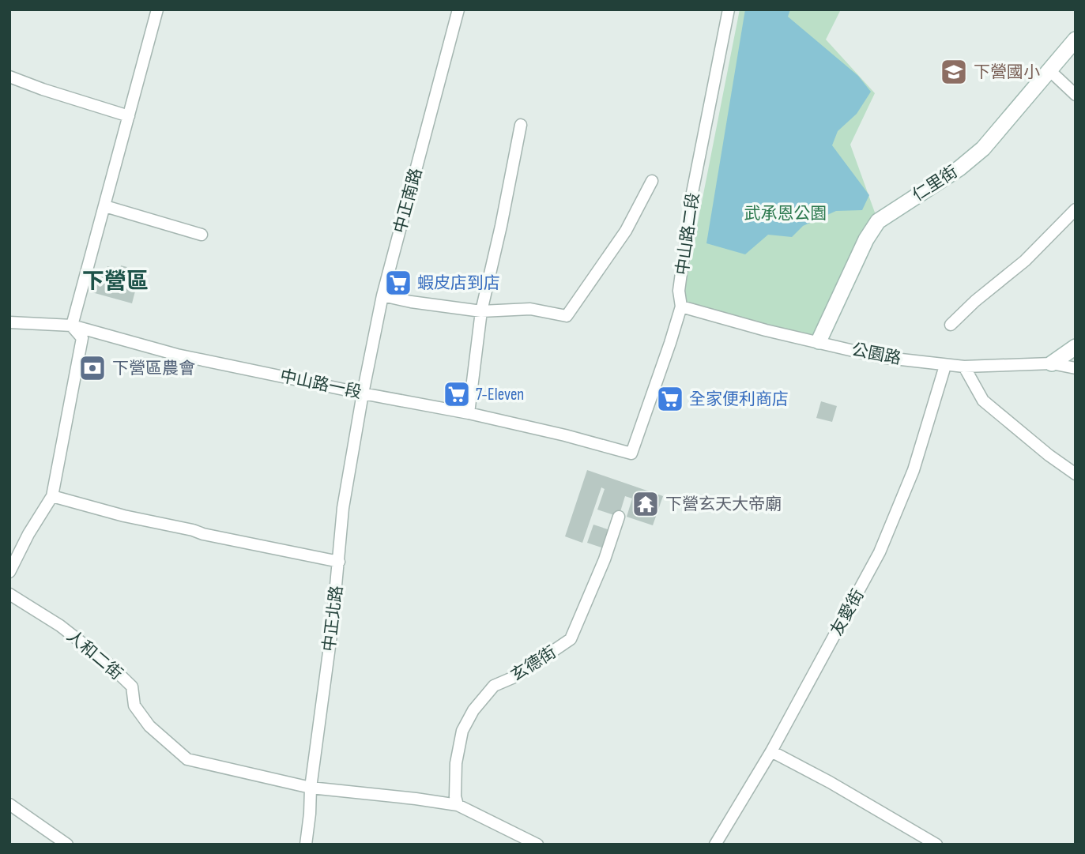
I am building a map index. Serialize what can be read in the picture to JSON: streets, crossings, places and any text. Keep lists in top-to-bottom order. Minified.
{"streets":{"street":["仁里街","中正南路","中山路二段","公園路","中山路一段","友愛街","中正北路","人和二街","玄德街"]},"crossings":[["仁里街","公園路"],["中正南路","中山路一段"],["中正南路","中正北路"],["中山路二段","公園路"],["中山路二段","中山路一段"],["公園路","友愛街"],["中山路一段","中正北路"],["中正北路","人和二街"],["人和二街","玄德街"]],"districts":["下營區"],"parks":["武承恩公園"],"places":{"school or university":["下營國小"],"supermarket":["蝦皮店到店","7-Eleven","全家便利商店"],"bank":["下營區農會"],"temple":["下營玄天大帝廟"]}}
